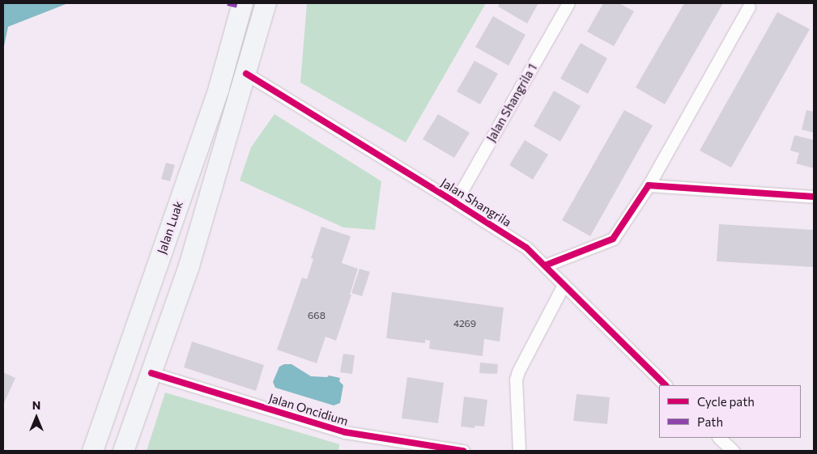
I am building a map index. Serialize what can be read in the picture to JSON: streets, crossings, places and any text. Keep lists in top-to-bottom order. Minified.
{"streets":{"main road":["Jalan Luak"],"street":["Jalan Shangrila 1","Jalan Shangrila","Jalan Oncidium"]},"crossings":[["Jalan Shangrila 1","Jalan Shangrila"]],"house_numbers":["668","4269"],"legend":["Cycle path","Path"],"north":"top"}
